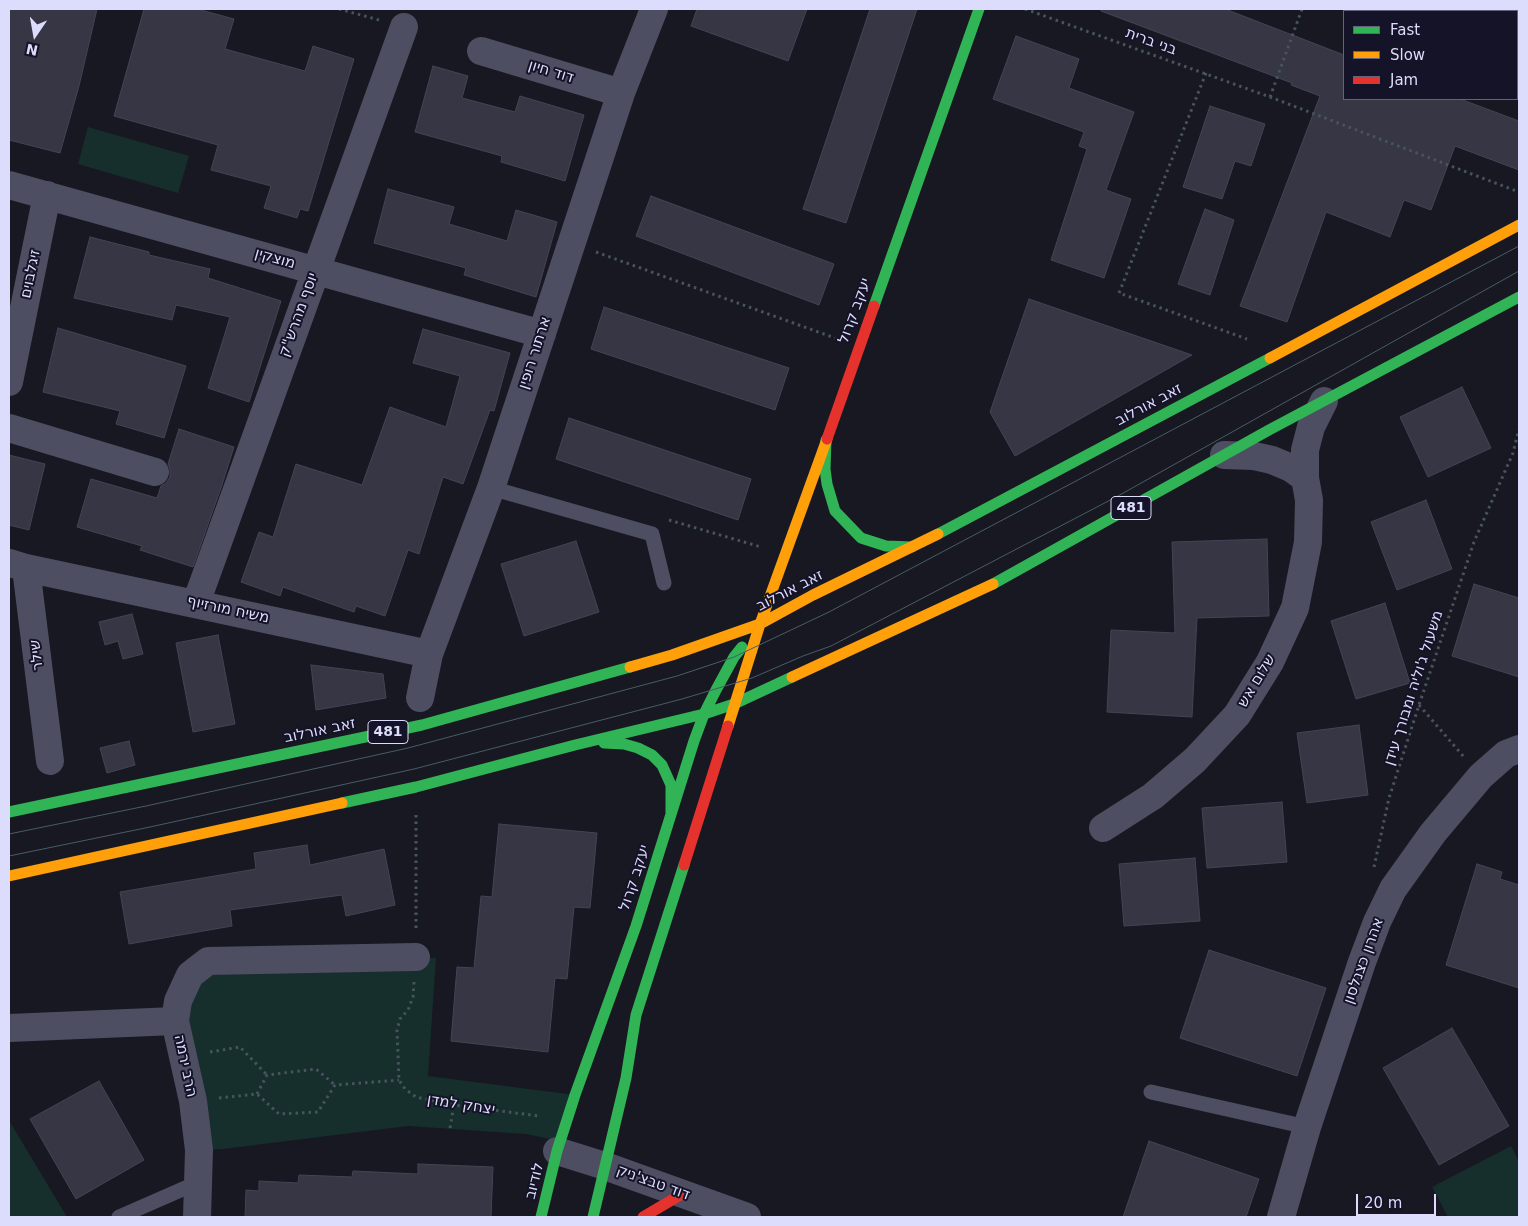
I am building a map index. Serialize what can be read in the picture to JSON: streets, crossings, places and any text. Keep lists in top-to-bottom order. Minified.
{"streets":{"main road":["יעקב קרול","זאב אורלוב","481","לודיוב"],"street":["דוד חיון","מוצקין","זיגלבוים","יוסף מהרש\"ק","ארתור רופין","משיח מורזיוף","שילר","שלום אש","אהרון כצנלסון","הרב ירמה","דוד טבצ'ניק"],"path":["בני ברית","משעול ג'וליה ומבורך עידן","יצחק למדן"]},"crossings":[["דוד חיון","ארתור רופין"],["מוצקין","זיגלבוים"],["מוצקין","יוסף מהרש\"ק"],["מוצקין","ארתור רופין"],["יעקב קרול","זאב אורלוב"],["יעקב קרול","481"],["יעקב קרול","יצחק למדן"],["יעקב קרול","לודיוב"],["יעקב קרול","דוד טבצ'ניק"],["יוסף מהרש\"ק","משיח מורזיוף"],["ארתור רופין","משיח מורזיוף"],["481","שלום אש"],["משיח מורזיוף","שילר"],["לודיוב","דוד טבצ'ניק"]],"legend":["Fast","Slow","Jam"],"scale_bar":"20 m","north":"bottom"}
